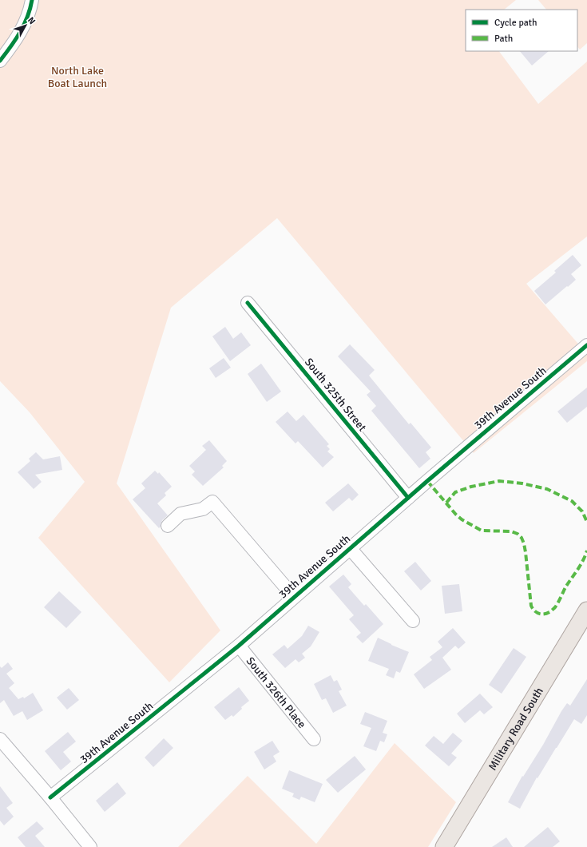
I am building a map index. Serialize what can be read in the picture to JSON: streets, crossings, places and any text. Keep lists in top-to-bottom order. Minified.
{"streets":{"main road":["Military Road South"],"street":["South 325th Street","39th Avenue South","South 326th Place"]},"crossings":[["South 325th Street","39th Avenue South"],["39th Avenue South","South 326th Place"]],"parks":["North Lake Boat Launch"],"legend":["Cycle path","Path"],"north":"top right"}
